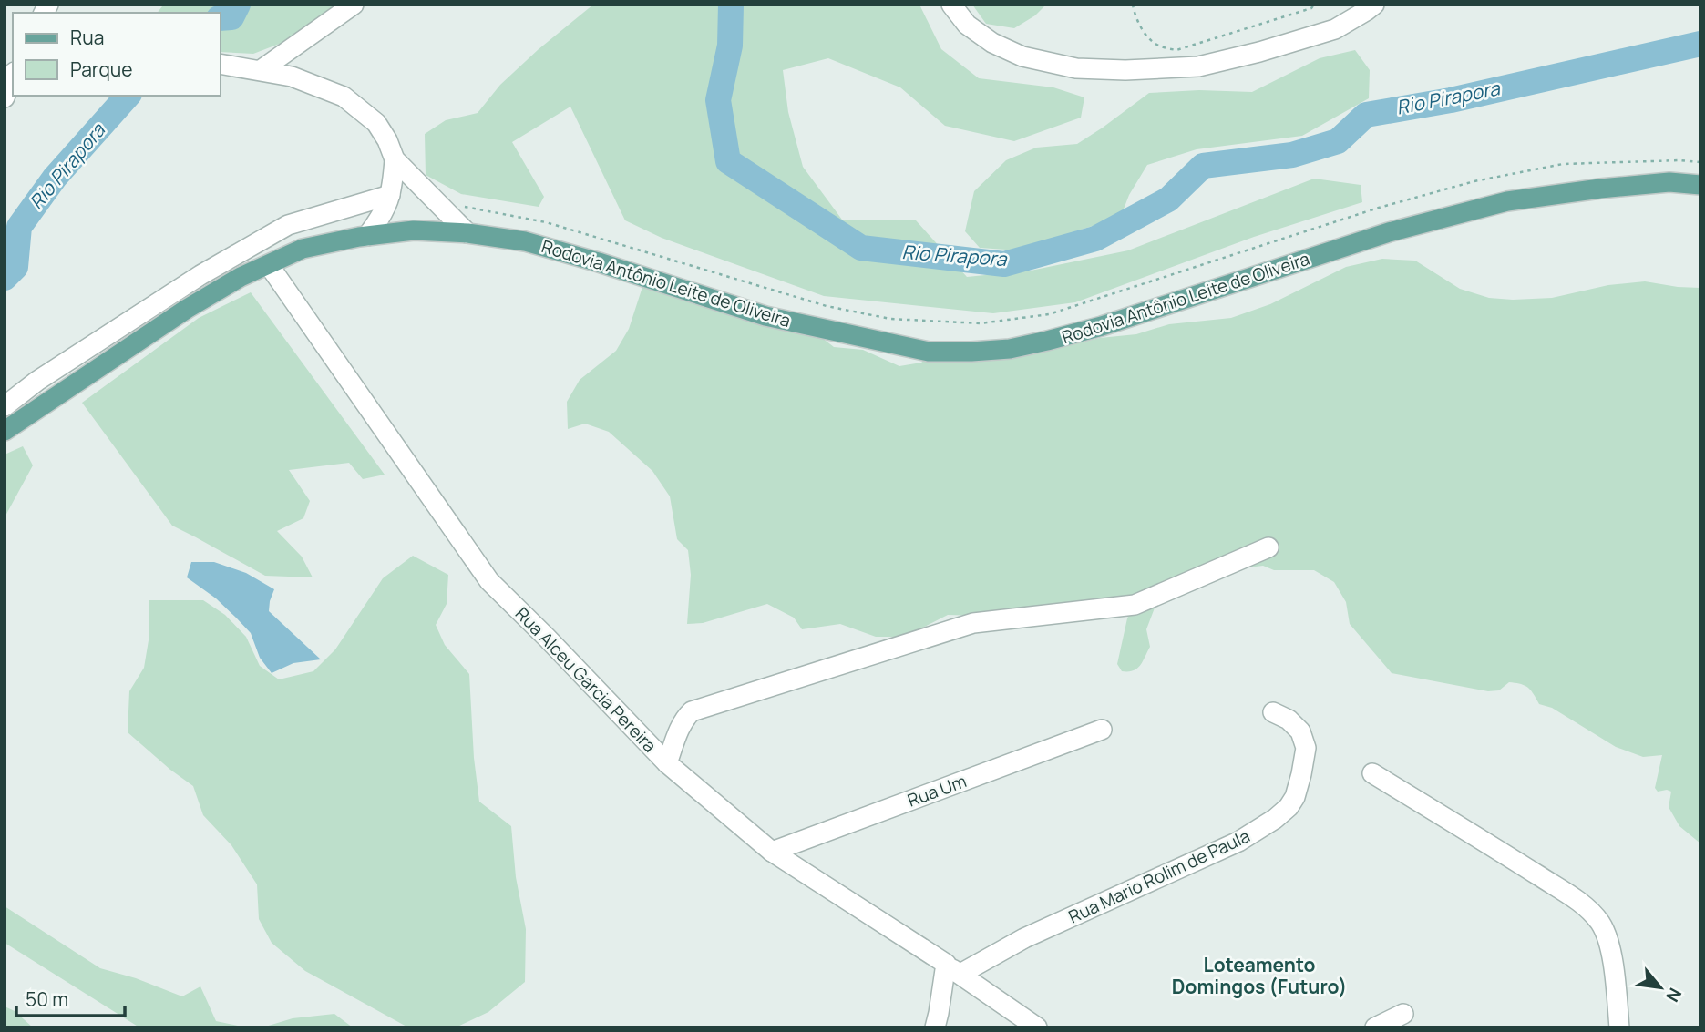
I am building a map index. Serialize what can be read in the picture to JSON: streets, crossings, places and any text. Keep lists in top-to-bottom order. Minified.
{"streets":{"main road":["Rodovia Antônio Leite de Oliveira"],"street":["Rua Alceu Garcia Pereira","Rua Um","Rua Mario Rolim de Paula"]},"crossings":[["Rodovia Antônio Leite de Oliveira","Rua Alceu Garcia Pereira"],["Rua Alceu Garcia Pereira","Rua Um"],["Rua Alceu Garcia Pereira","Rua Mario Rolim de Paula"]],"districts":["Loteamento Domingos (Futuro)"],"water":["Rio Pirapora"],"legend":["Rua","Parque"],"scale_bar":"50 m","north":"bottom right"}
